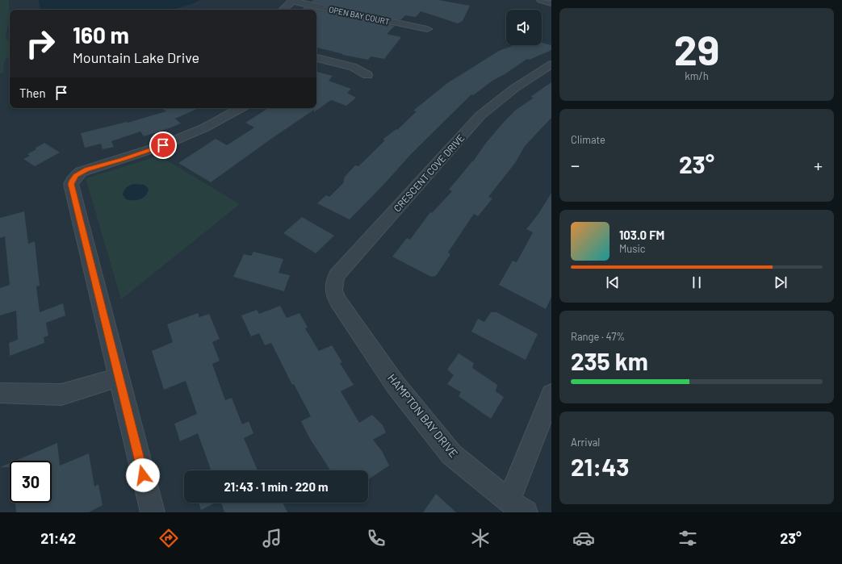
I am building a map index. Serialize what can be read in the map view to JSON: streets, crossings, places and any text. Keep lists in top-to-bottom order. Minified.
{"streets":{"street":["OPEN BAY COURT","CRESCENT COVE DRIVE","HAMPTON BAY DRIVE"]},"crossings":[["CRESCENT COVE DRIVE","HAMPTON BAY DRIVE"]],"page":{"tile":[["29","km/h"],"Climate",["Range · 47%","235 km"],["Arrival","21:43"]],"turn":["160 m","Mountain Lake Drive"],"then":"Then","heat":["−","23°","+"],"song":["103.0 FM","Music"],"limit":"30","trip":"21:43 · 1 min · 220 m","tabs":["21:42","23°"]}}
